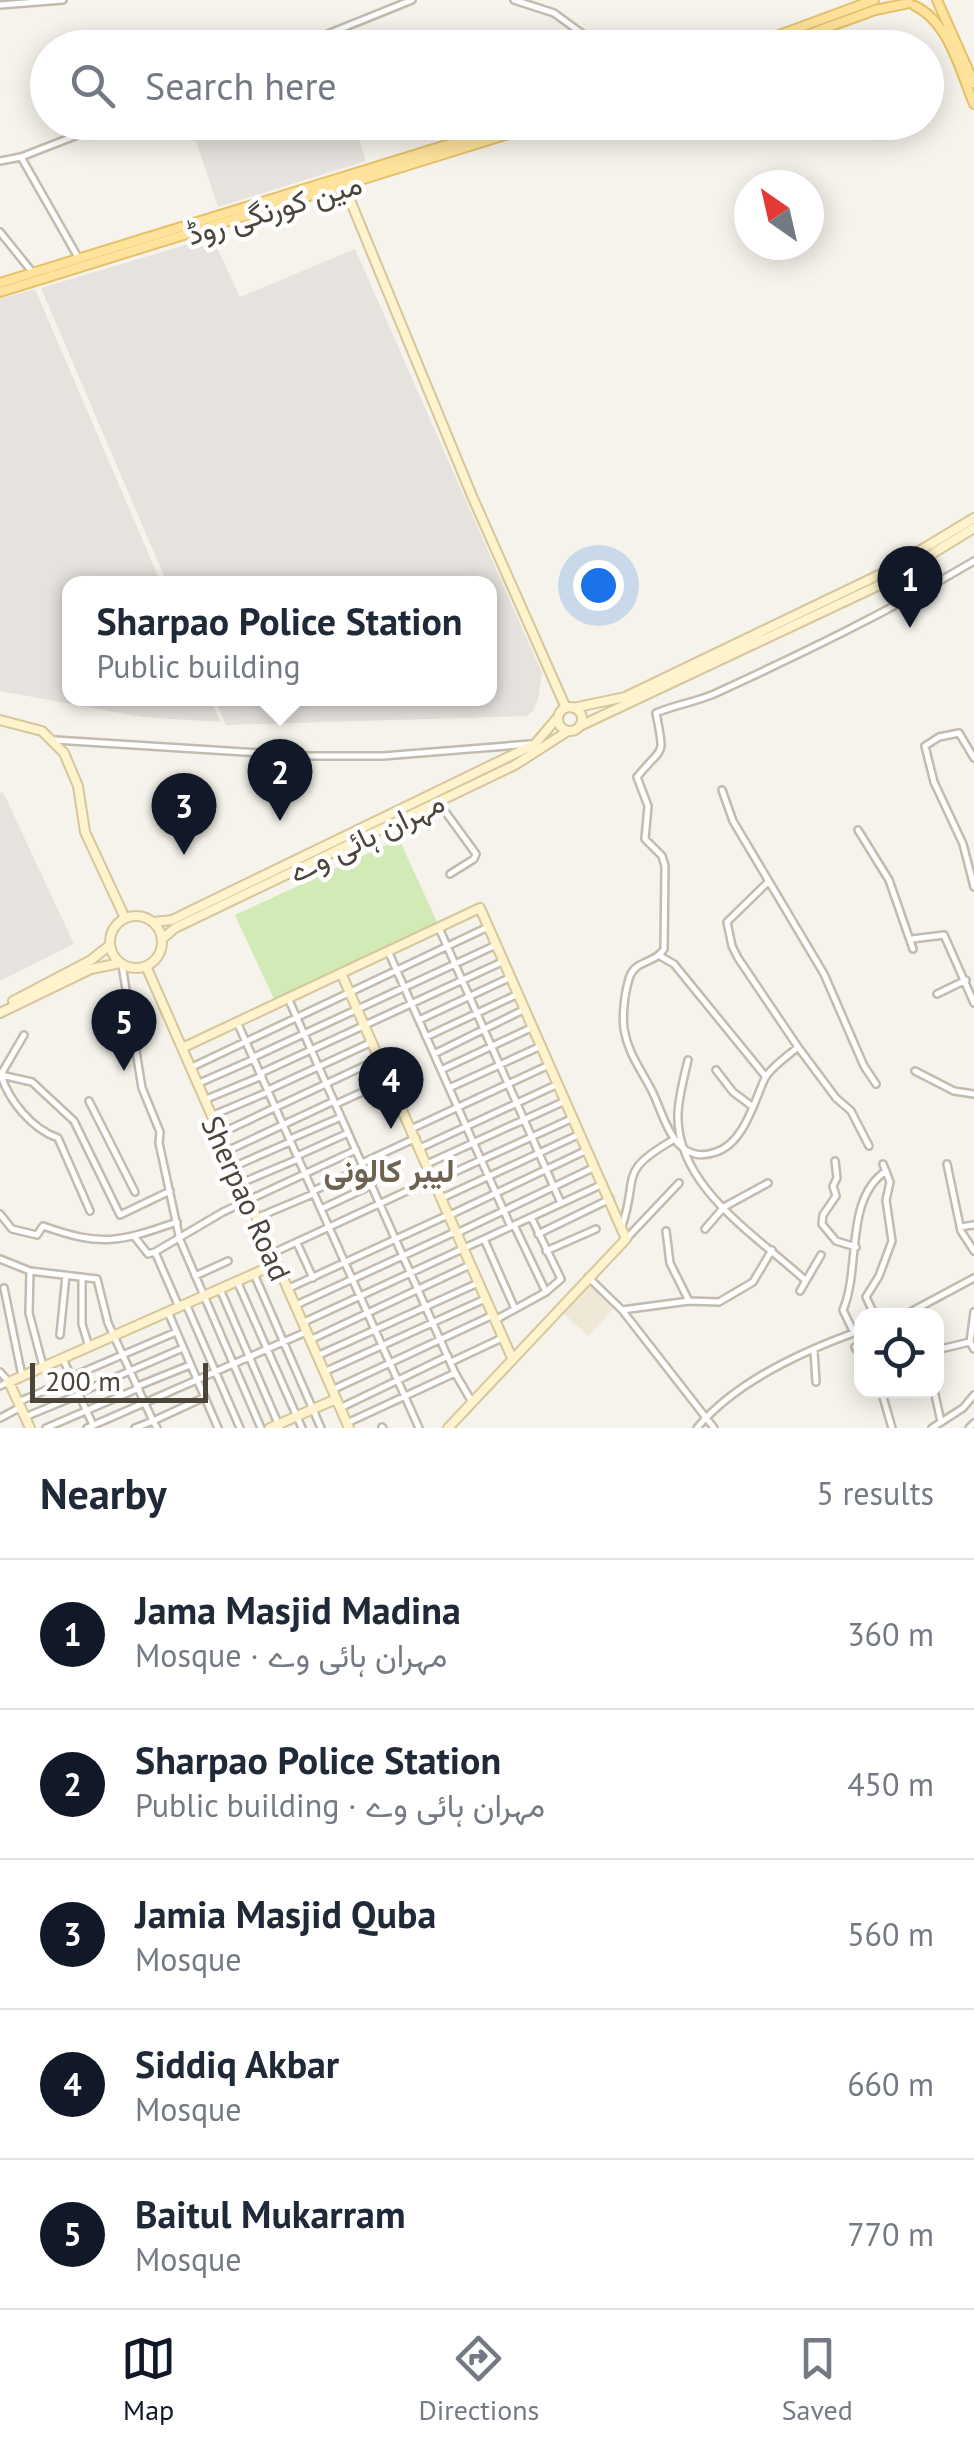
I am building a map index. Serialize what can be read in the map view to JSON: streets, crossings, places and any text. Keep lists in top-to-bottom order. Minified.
{"streets":{"main road":["مین کورنگی روڈ"],"street":["مہران ہائی وے","Sherpao Road"]},"crossings":[["مہران ہائی وے","Sherpao Road"]],"districts":["لیبر کالونی"],"scale_bar":"200 m","north":"top left","page":{"search":"Search here","pins":["1","2","3","5","4"],"popup":["Sharpao Police Station","Public building"],"scale":"200 m","heading":["Nearby","5 results"],"list":[{"mark":"1","name":"Jama Masjid Madina","note":"Mosque · مہران ہائی وے","value":"360 m"},{"mark":"2","name":"Sharpao Police Station","note":"Public building · مہران ہائی وے","value":"450 m"},{"mark":"3","name":"Jamia Masjid Quba","note":"Mosque","value":"560 m"},{"mark":"4","name":"Siddiq Akbar","note":"Mosque","value":"660 m"},{"mark":"5","name":"Baitul Mukarram","note":"Mosque","value":"770 m"}],"nav":["Map","Directions","Saved"]}}
